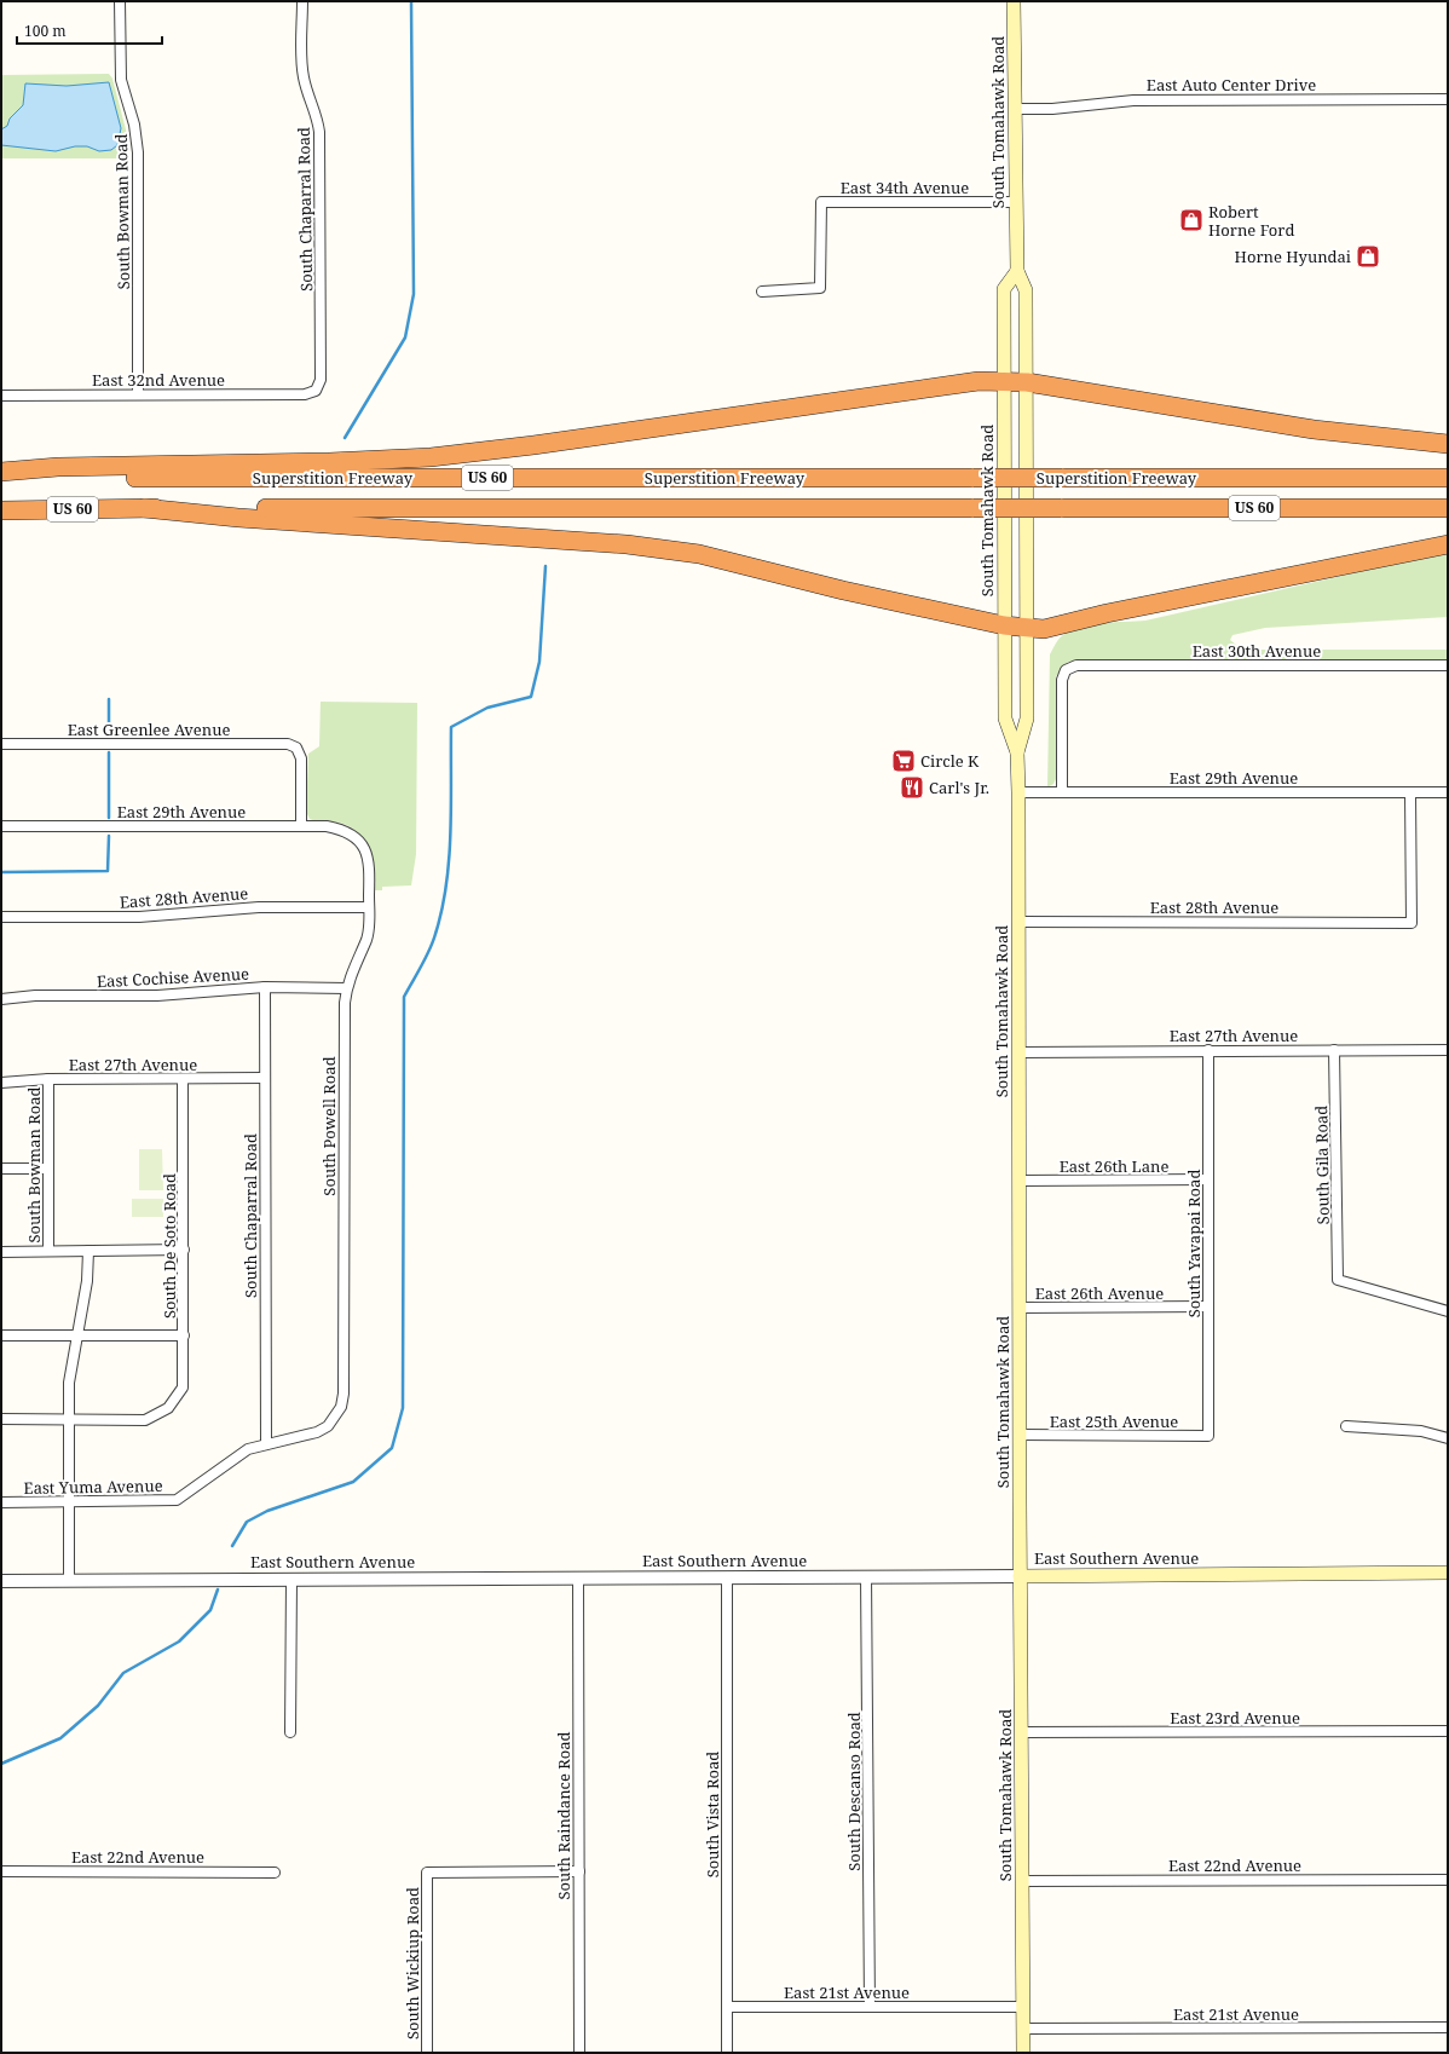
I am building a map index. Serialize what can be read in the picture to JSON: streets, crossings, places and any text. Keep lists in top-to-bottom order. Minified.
{"streets":{"highway":["Superstition Freeway","US 60"],"main road":["South Tomahawk Road","East Southern Avenue"],"street":["East Auto Center Drive","East 34th Avenue","South Chaparral Road","South Bowman Road","East 32nd Avenue","East 30th Avenue","East Greenlee Avenue","East 29th Avenue","East 28th Avenue","East Cochise Avenue","East 27th Avenue","South Powell Road","South Gila Road","East 26th Lane","South Yavapai Road","South De Soto Road","East 26th Avenue","East 25th Avenue","East Yuma Avenue","East 23rd Avenue","South Descanso Road","South Vista Road","South Raindance Road","East 22nd Avenue","South Wickiup Road","East 21st Avenue"]},"crossings":[["East Auto Center Drive","South Tomahawk Road"],["South Tomahawk Road","East 34th Avenue"],["South Tomahawk Road","East 29th Avenue"],["South Tomahawk Road","East 28th Avenue"],["South Tomahawk Road","East 27th Avenue"],["South Tomahawk Road","East 26th Lane"],["South Tomahawk Road","East 26th Avenue"],["South Tomahawk Road","East 25th Avenue"],["South Tomahawk Road","East Southern Avenue"],["South Tomahawk Road","East 23rd Avenue"],["South Tomahawk Road","East 22nd Avenue"],["South Tomahawk Road","East 21st Avenue"],["South Chaparral Road","East 32nd Avenue"],["South Chaparral Road","East Cochise Avenue"],["South Chaparral Road","East 27th Avenue"],["South Chaparral Road","East Yuma Avenue"],["South Bowman Road","East 32nd Avenue"],["South Bowman Road","East 27th Avenue"],["East 30th Avenue","East 29th Avenue"],["East Greenlee Avenue","East 29th Avenue"],["East 29th Avenue","East 28th Avenue"],["East 29th Avenue","South Powell Road"],["East 28th Avenue","South Powell Road"],["East Cochise Avenue","South Powell Road"],["East 27th Avenue","South Gila Road"],["East 27th Avenue","South Yavapai Road"],["East 27th Avenue","South De Soto Road"],["South Powell Road","East Yuma Avenue"],["East 26th Lane","South Yavapai Road"],["South Yavapai Road","East 26th Avenue"],["South Yavapai Road","East 25th Avenue"],["East Southern Avenue","South Descanso Road"],["East Southern Avenue","South Vista Road"],["East Southern Avenue","South Raindance Road"],["South Descanso Road","East 21st Avenue"],["South Vista Road","East 21st Avenue"],["South Raindance Road","South Wickiup Road"]],"places":{"shop":["Robert Horne Ford","Horne Hyundai"],"supermarket":["Circle K"],"restaurant":["Carl's Jr."]},"scale_bar":"100 m"}
